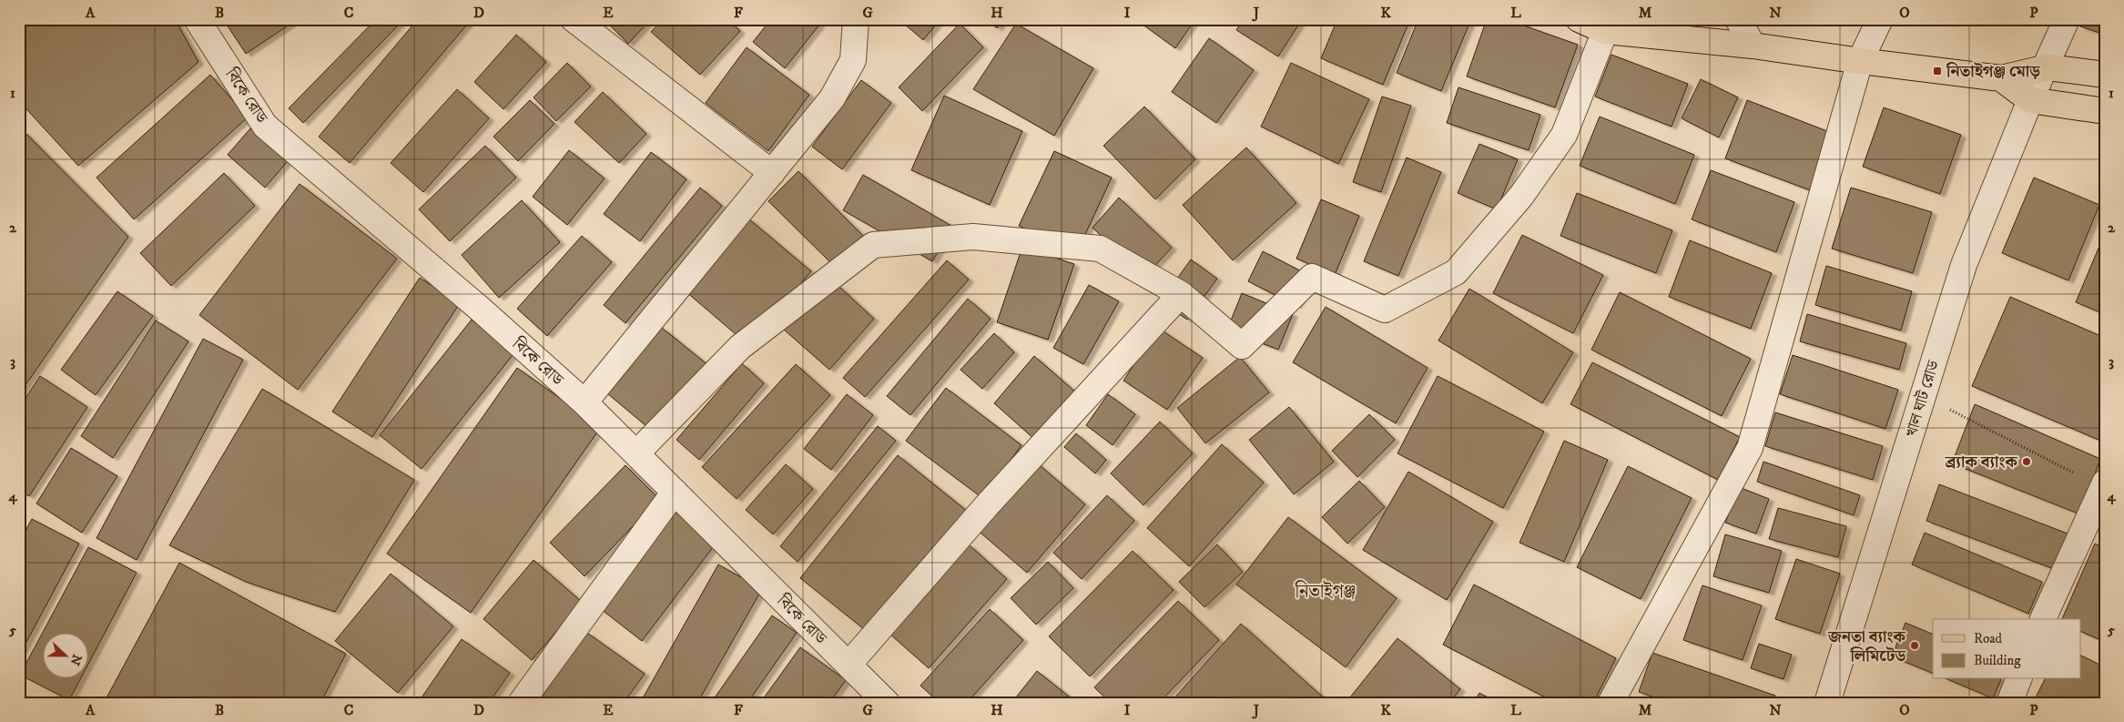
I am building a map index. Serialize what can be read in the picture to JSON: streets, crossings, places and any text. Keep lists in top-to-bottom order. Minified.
{"streets":{"street":["বিকে রোড","খাল ঘাট রোড"]},"districts":["নিতাইগঞ্জ"],"places":{"transit":["নিতাইগঞ্জ মোড়"],"other":["ব্র্যাক ব্যাংক","জনতা ব্যাংক লিমিটেড"]},"legend":["Road","Building"],"north":"right","grid":{"columns":["A","B","C","D","E","F","G","H","I","J","K","L","M","N","O","P"],"rows":["1","2","3","4","5"]}}
